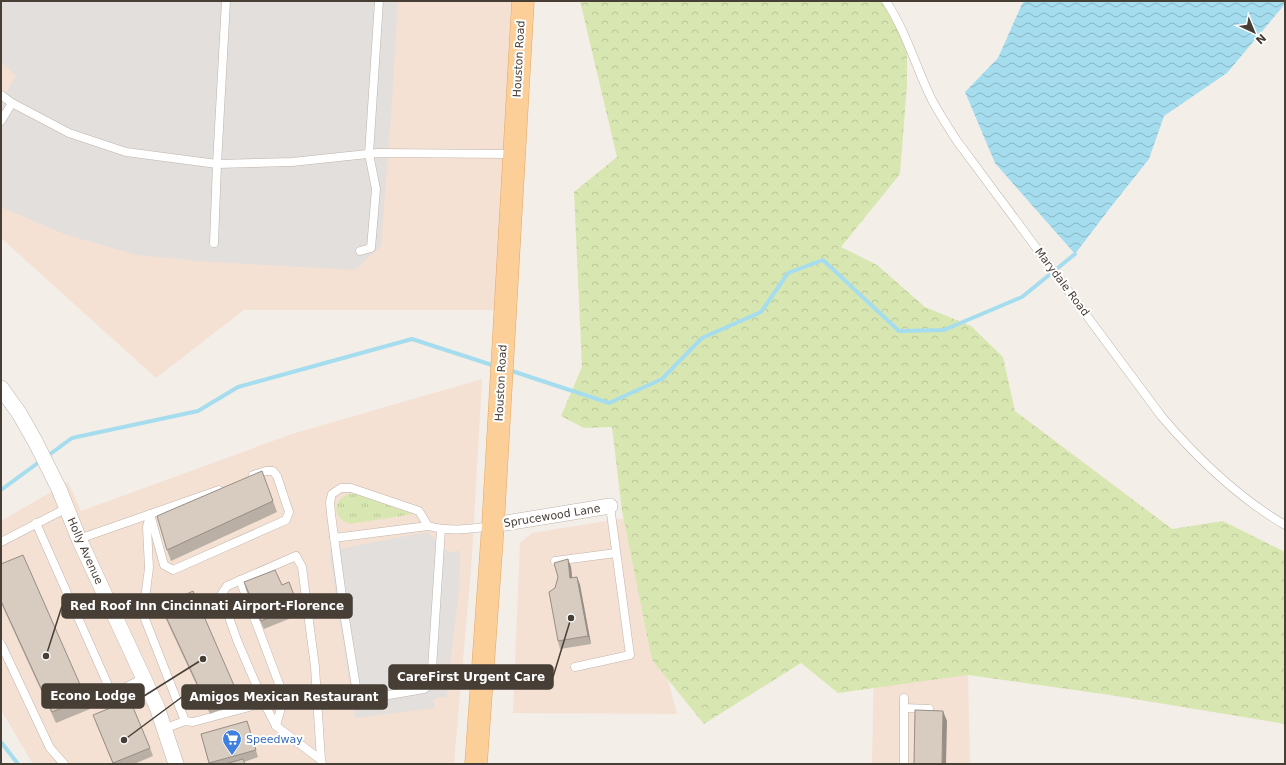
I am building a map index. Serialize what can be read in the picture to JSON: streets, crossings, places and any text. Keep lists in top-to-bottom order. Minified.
{"streets":{"main road":["Houston Road"],"street":["Sprucewood Lane","Holly Avenue"],"lane":["Marydale Road"]},"crossings":[["Houston Road","Sprucewood Lane"]],"places":{"other":["CareFirst Urgent Care","Red Roof Inn Cincinnati Airport-Florence","Econo Lodge","Amigos Mexican Restaurant"],"supermarket":["Speedway"]},"north":"bottom right"}
